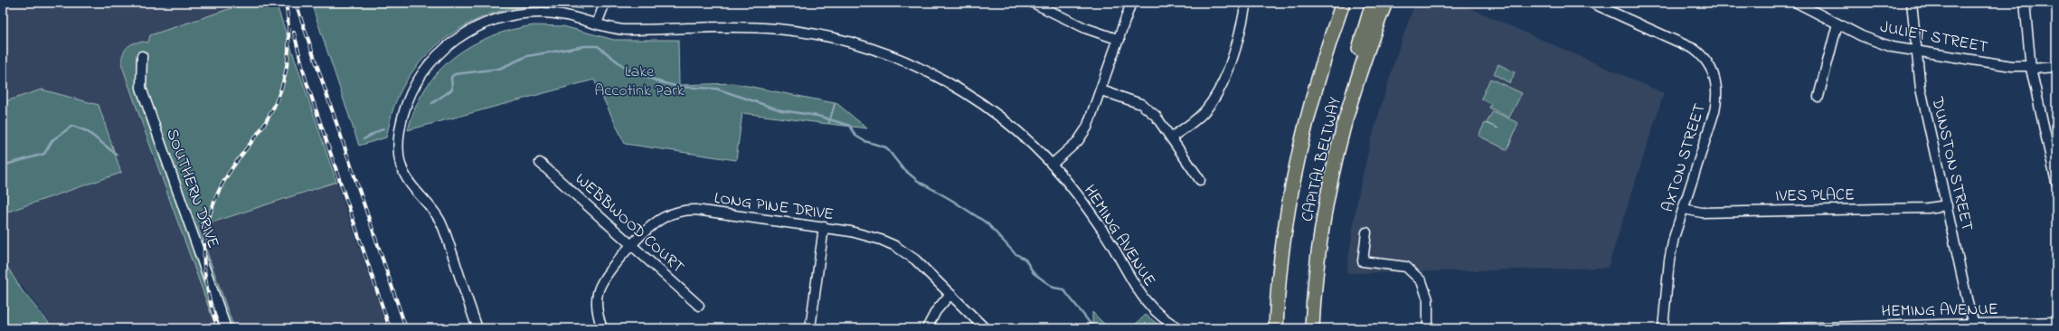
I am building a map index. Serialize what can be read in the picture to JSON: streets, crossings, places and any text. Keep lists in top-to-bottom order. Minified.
{"streets":{"highway":["CAPITAL BELTWAY"],"street":["JULIET STREET","AXTON STREET","DUNSTON STREET","SOUTHERN DRIVE","IVES PLACE","LONG PINE DRIVE","WEBBWOOD COURT","HEMING AVENUE"]},"crossings":[["JULIET STREET","DUNSTON STREET"],["AXTON STREET","IVES PLACE"],["DUNSTON STREET","IVES PLACE"],["DUNSTON STREET","HEMING AVENUE"],["LONG PINE DRIVE","WEBBWOOD COURT"]],"parks":["Lake Accotink Park"]}
